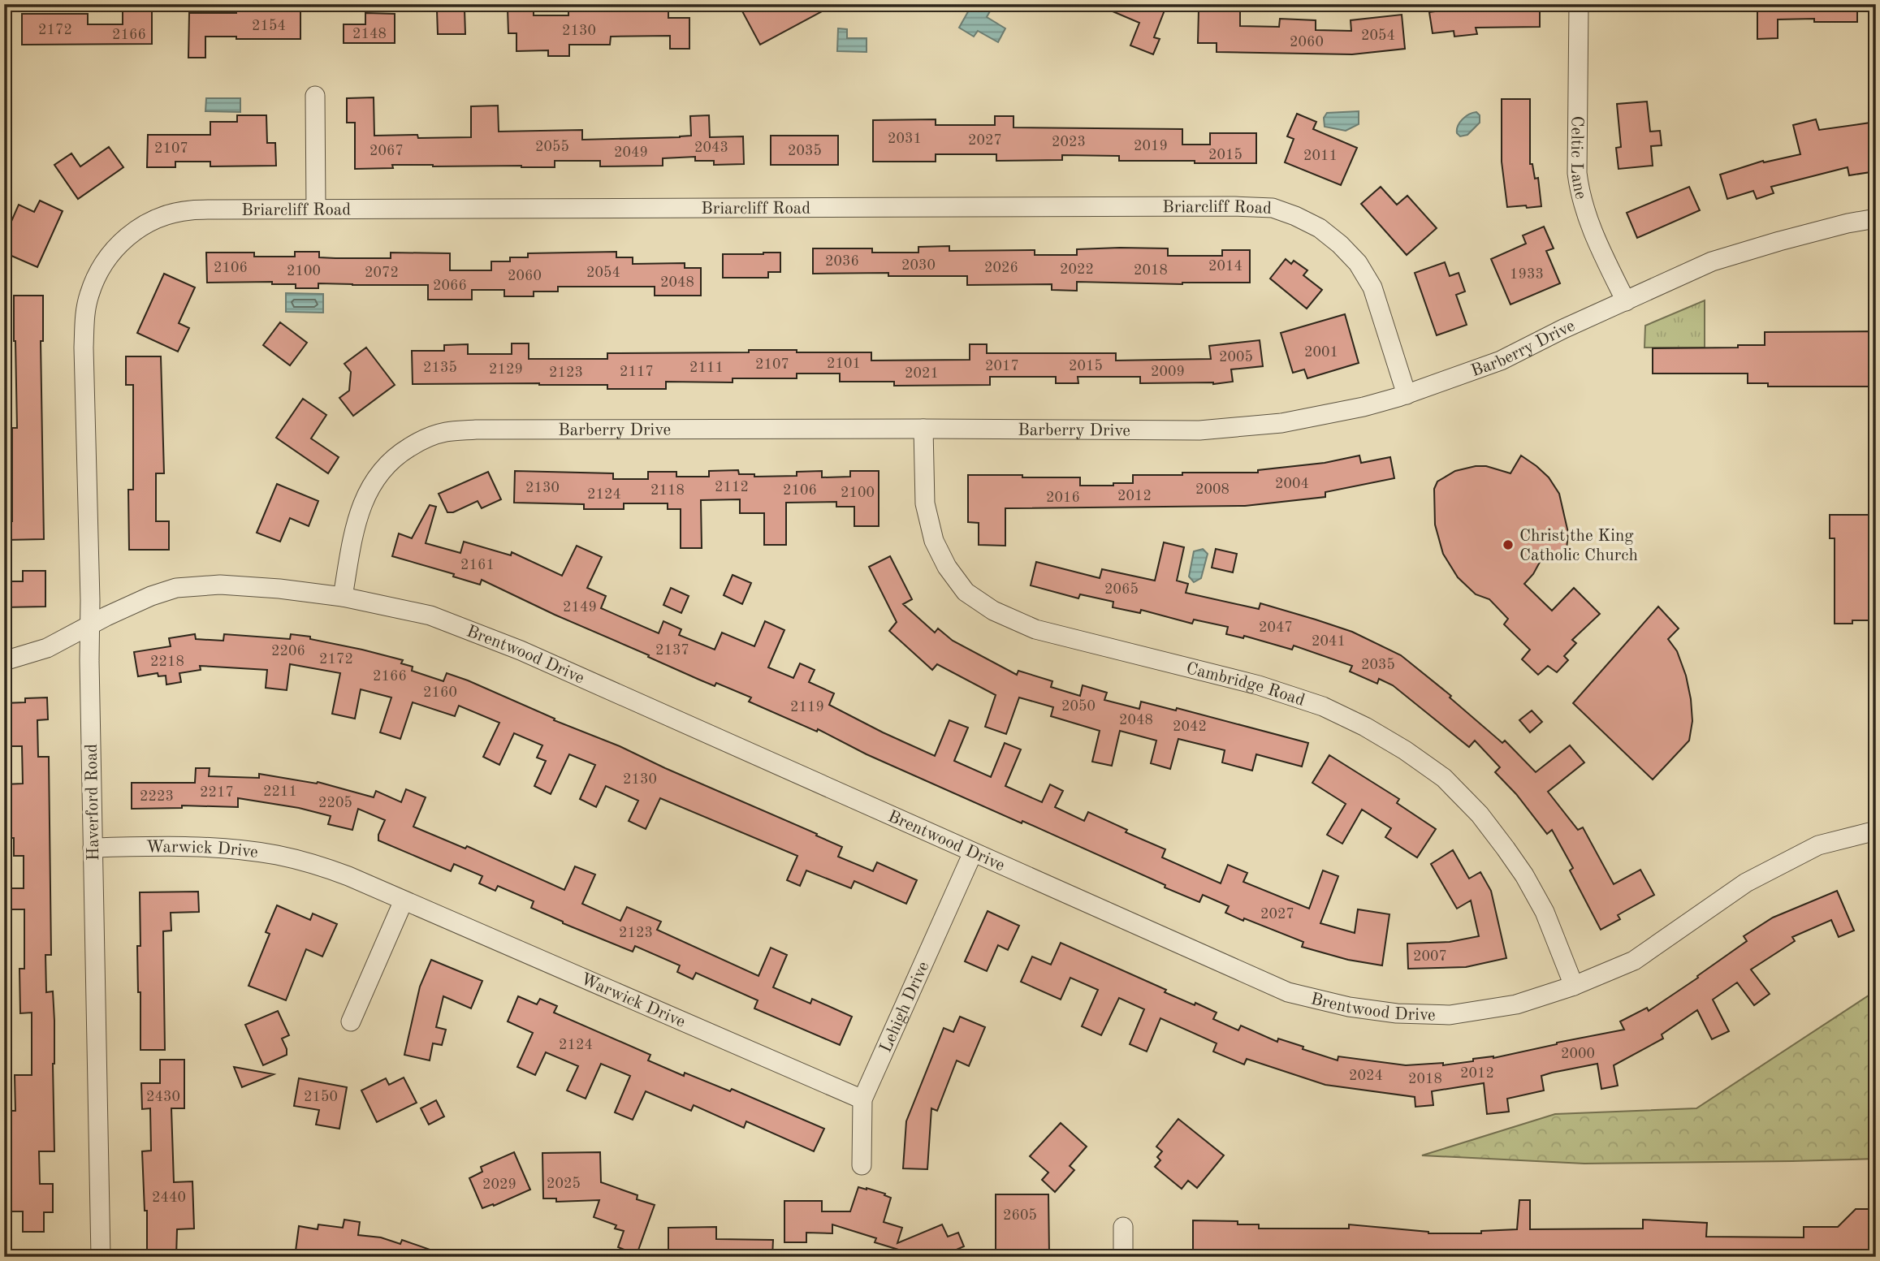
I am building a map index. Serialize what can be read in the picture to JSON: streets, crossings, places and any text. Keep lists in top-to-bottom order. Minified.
{"streets":{"street":["Celtic Lane","Briarcliff Road","Barberry Drive","Brentwood Drive","Cambridge Road","Haverford Road","Warwick Drive","Lehigh Drive"]},"crossings":[["Celtic Lane","Barberry Drive"],["Briarcliff Road","Barberry Drive"],["Briarcliff Road","Haverford Road"],["Barberry Drive","Brentwood Drive"],["Barberry Drive","Cambridge Road"],["Brentwood Drive","Cambridge Road"],["Brentwood Drive","Haverford Road"],["Brentwood Drive","Lehigh Drive"],["Haverford Road","Warwick Drive"],["Warwick Drive","Lehigh Drive"]],"places":["Christ the King Catholic Church"],"house_numbers":["2154","2172","2130","2148","2166","2054","2060","2031","2027","2023","2019","2055","2043","2107","2067","2035","2049","2015","2011","2036","2030","2014","2106","2026","2022","2018","2100","2072","2054","1933","2060","2048","2066","2001","2005","2101","2107","2017","2015","2135","2111","2129","2117","2009","2123","2021","2004","2112","2130","2008","2118","2106","2100","2124","2012","2016","2161","2065","2149","2047","2041","2137","2206","2172","2218","2035","2166","2160","2050","2119","2048","2042","2130","2211","2217","2223","2205","2027","2123","2007","2124","2000","2012","2024","2018","2430","2150","2025","2029","2440","2605"]}
